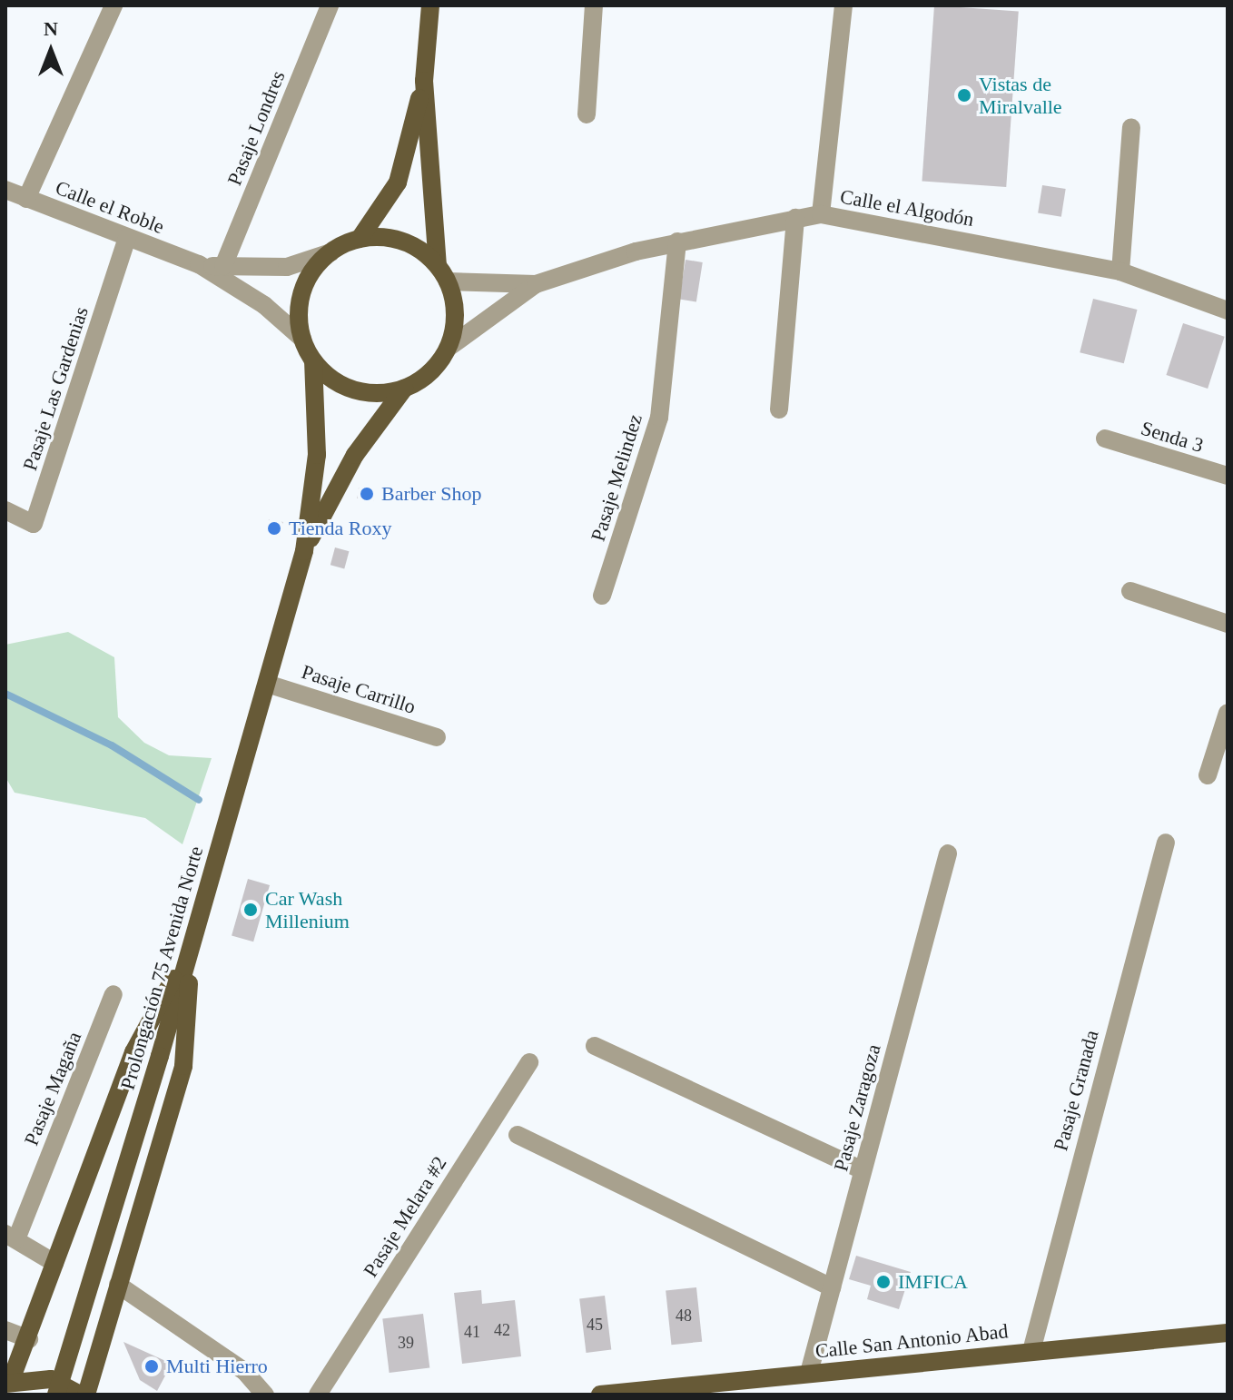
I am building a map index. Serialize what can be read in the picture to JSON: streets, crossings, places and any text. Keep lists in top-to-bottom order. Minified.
{"streets":{"main road":["Prolongación 75 Avenida Norte","Calle San Antonio Abad"],"street":["Pasaje Londres","Calle el Roble","Calle el Algodón","Pasaje Las Gardenias","Senda 3","Pasaje Melindez","Pasaje Carrillo","Pasaje Magaña","Pasaje Granada","Pasaje Zaragoza","Pasaje Melara #2"]},"crossings":[["Pasaje Londres","Calle el Roble"],["Calle el Roble","Calle el Algodón"],["Calle el Roble","Pasaje Las Gardenias"],["Calle el Roble","Prolongación 75 Avenida Norte"],["Calle el Algodón","Pasaje Melindez"],["Calle el Algodón","Prolongación 75 Avenida Norte"],["Pasaje Carrillo","Prolongación 75 Avenida Norte"],["Pasaje Granada","Calle San Antonio Abad"],["Pasaje Zaragoza","Calle San Antonio Abad"]],"places":["Vistas de Miralvalle","Barber Shop","Tienda Roxy","Car Wash Millenium","IMFICA","Multi Hierro"],"house_numbers":["48","45","42","41","39"],"north":"top"}
